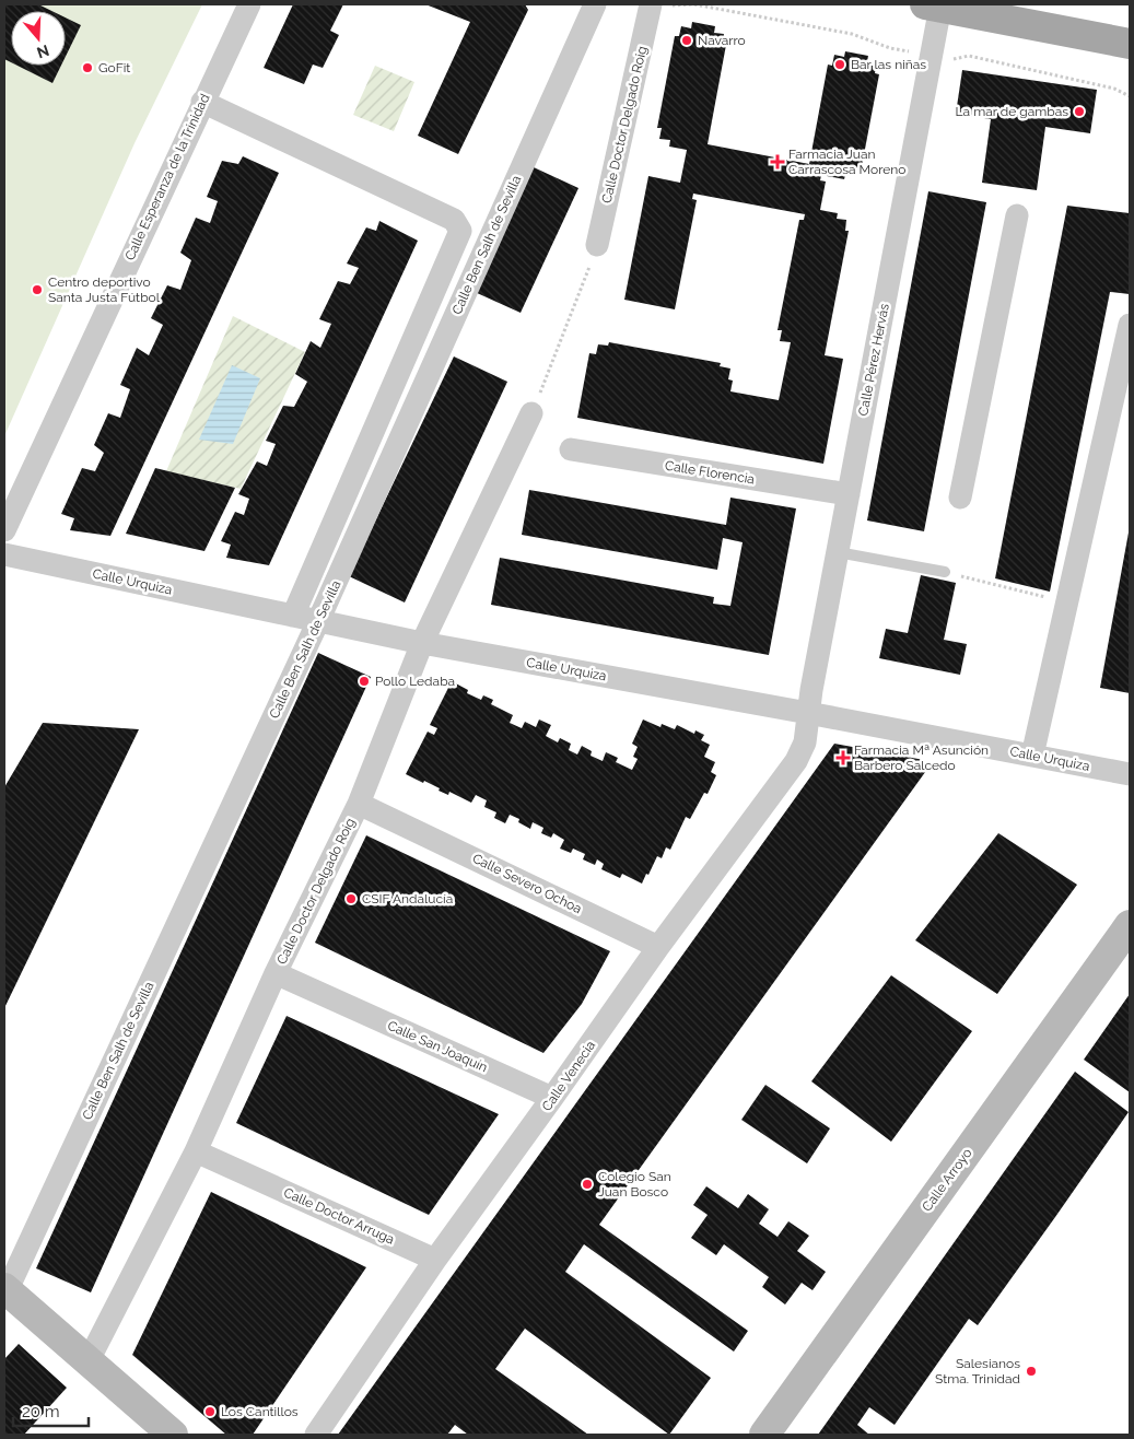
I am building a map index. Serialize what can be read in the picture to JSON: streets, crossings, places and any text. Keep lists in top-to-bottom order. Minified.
{"streets":{"main road":["Calle Arroyo"],"street":["Calle Doctor Delgado Roig","Calle Esperanza de la Trinidad","Calle Ben Salh de Sevilla","Calle Pérez Hervás","Calle Florencia","Calle Urquiza","Calle Severo Ochoa","Calle San Joaquín","Calle Venecia","Calle Doctor Arruga"]},"crossings":[["Calle Doctor Delgado Roig","Calle Urquiza"],["Calle Doctor Delgado Roig","Calle Severo Ochoa"],["Calle Doctor Delgado Roig","Calle San Joaquín"],["Calle Doctor Delgado Roig","Calle Doctor Arruga"],["Calle Ben Salh de Sevilla","Calle Urquiza"],["Calle Pérez Hervás","Calle Florencia"],["Calle Pérez Hervás","Calle Urquiza"],["Calle Pérez Hervás","Calle Venecia"],["Calle Urquiza","Calle Venecia"],["Calle Severo Ochoa","Calle Venecia"],["Calle San Joaquín","Calle Venecia"],["Calle Venecia","Calle Doctor Arruga"]],"places":{"other":["Navarro","Bar las niñas","GoFit","La mar de gambas","Centro deportivo Santa Justa Fútbol","Pollo Ledaba","CSIF Andalucía","Colegio San Juan Bosco","Salesianos Stma. Trinidad","Los Cantillos"],"health":["Farmacia Juan Carrascosa Moreno","Farmacia Mª Asunción Barbero Salcedo"]},"scale_bar":"20 m","north":"bottom"}
